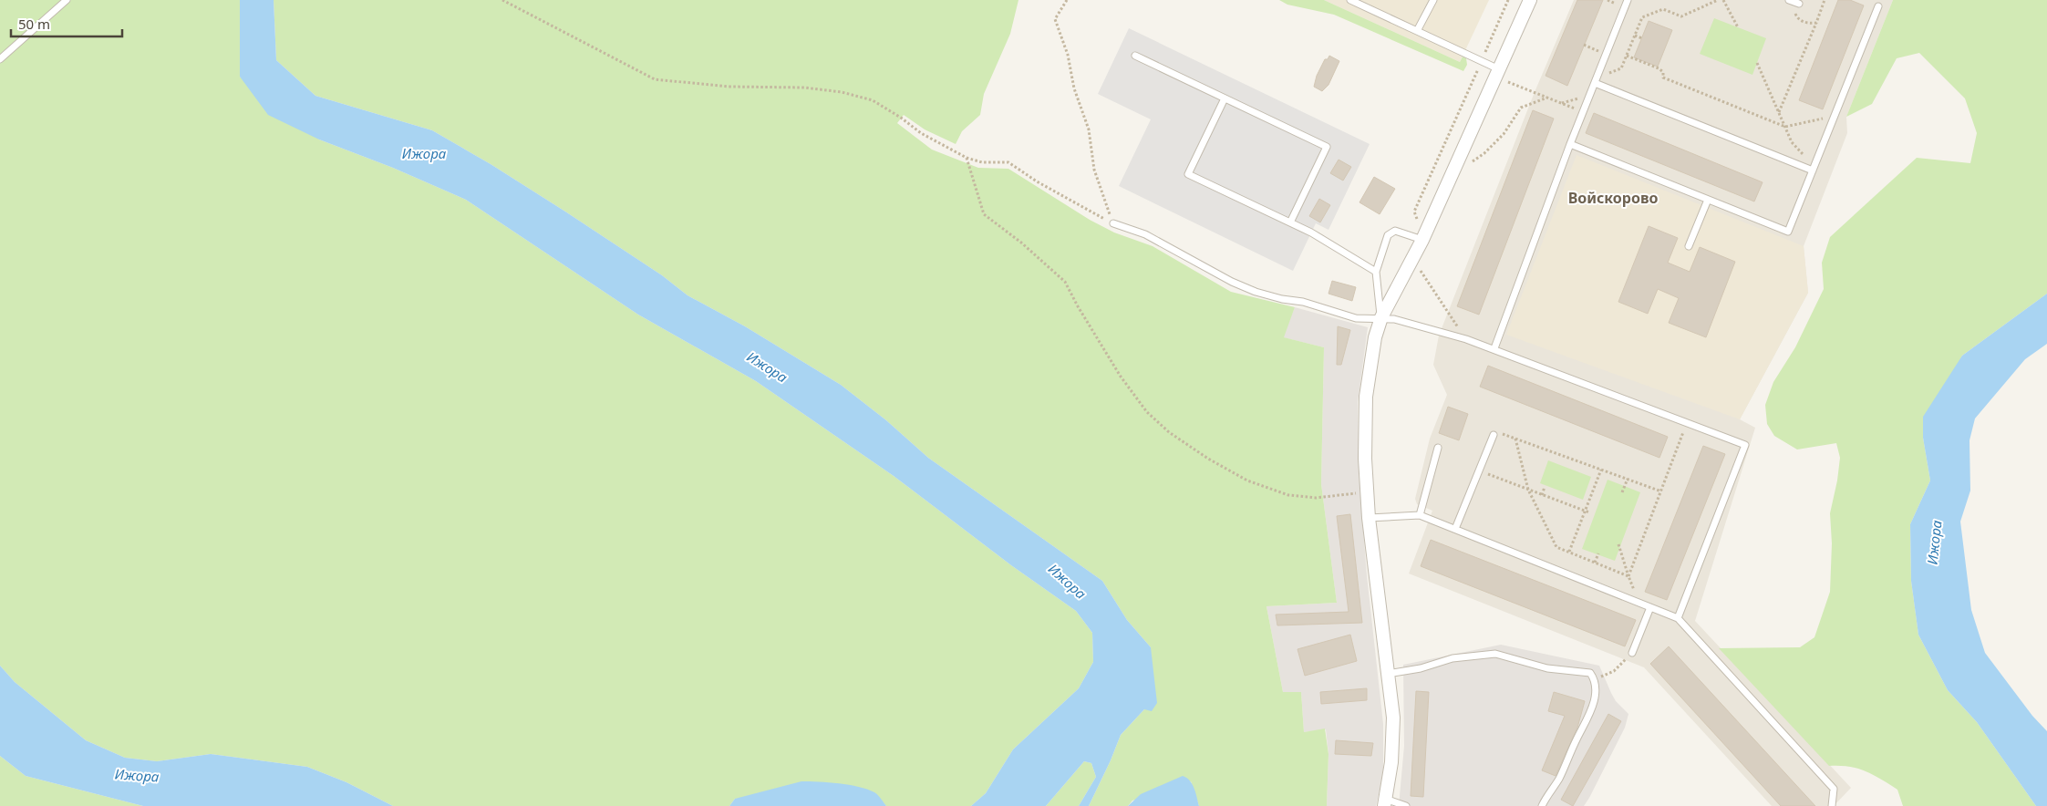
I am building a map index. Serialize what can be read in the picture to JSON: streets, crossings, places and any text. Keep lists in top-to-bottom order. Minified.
{"districts":["Войскорово"],"water":["Ижора"],"scale_bar":"50 m"}
